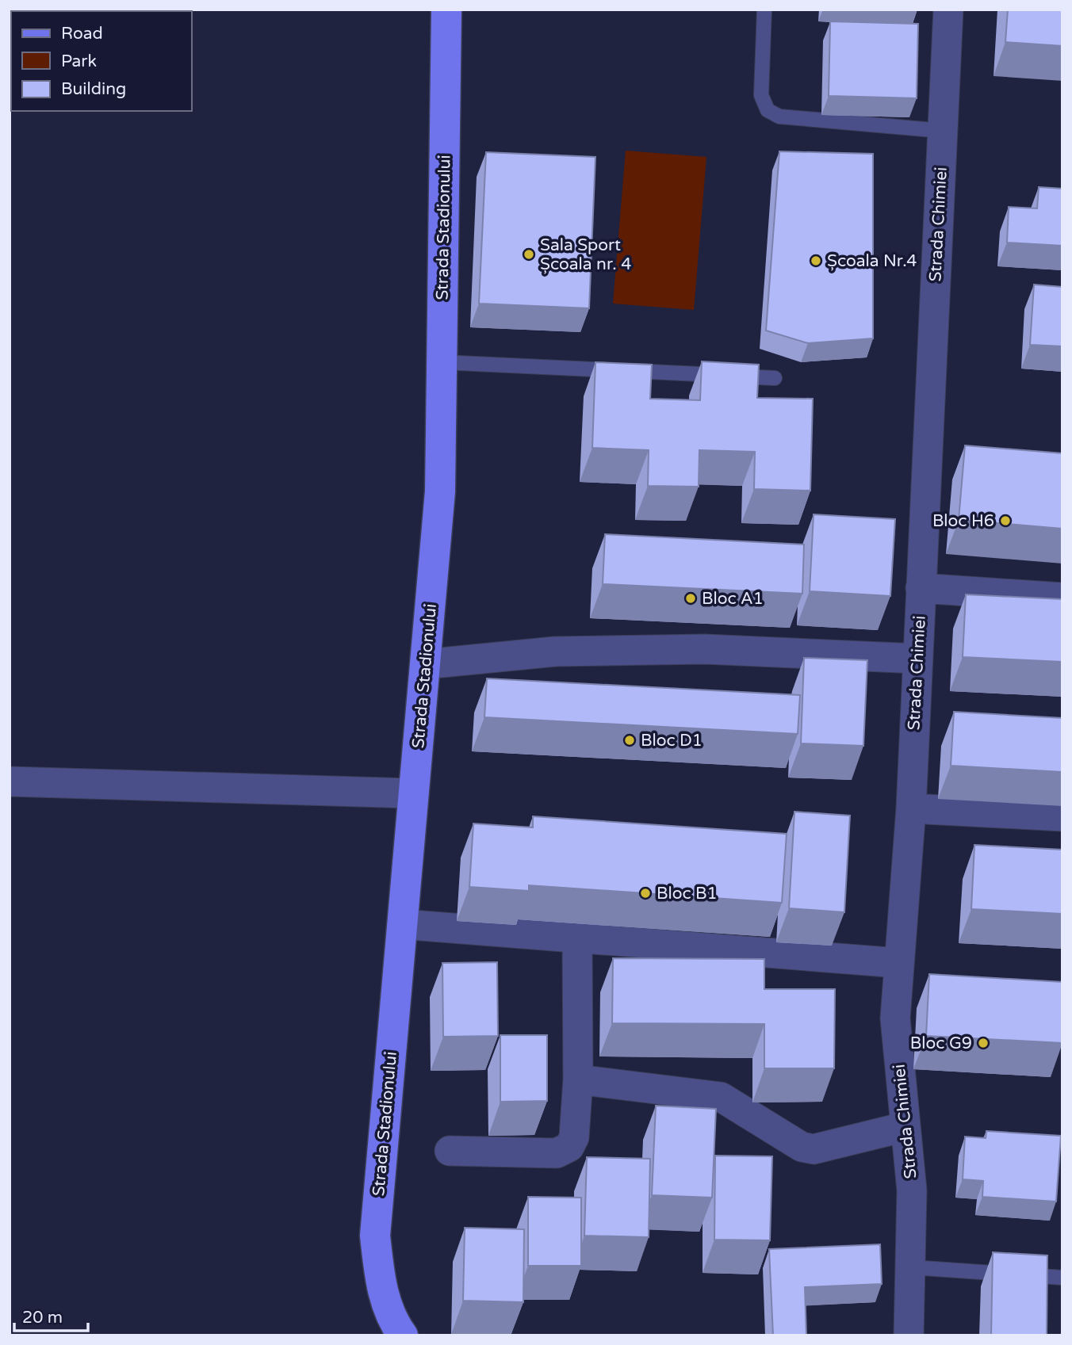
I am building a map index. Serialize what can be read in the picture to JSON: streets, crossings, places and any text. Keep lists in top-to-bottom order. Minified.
{"streets":{"main road":["Strada Stadionului"],"street":["Strada Chimiei"]},"places":["Sala Sport Școala nr. 4","Școala Nr.4","Bloc H6","Bloc A1","Bloc D1","Bloc B1","Bloc G9"],"legend":["Road","Park","Building"],"scale_bar":"20 m"}
